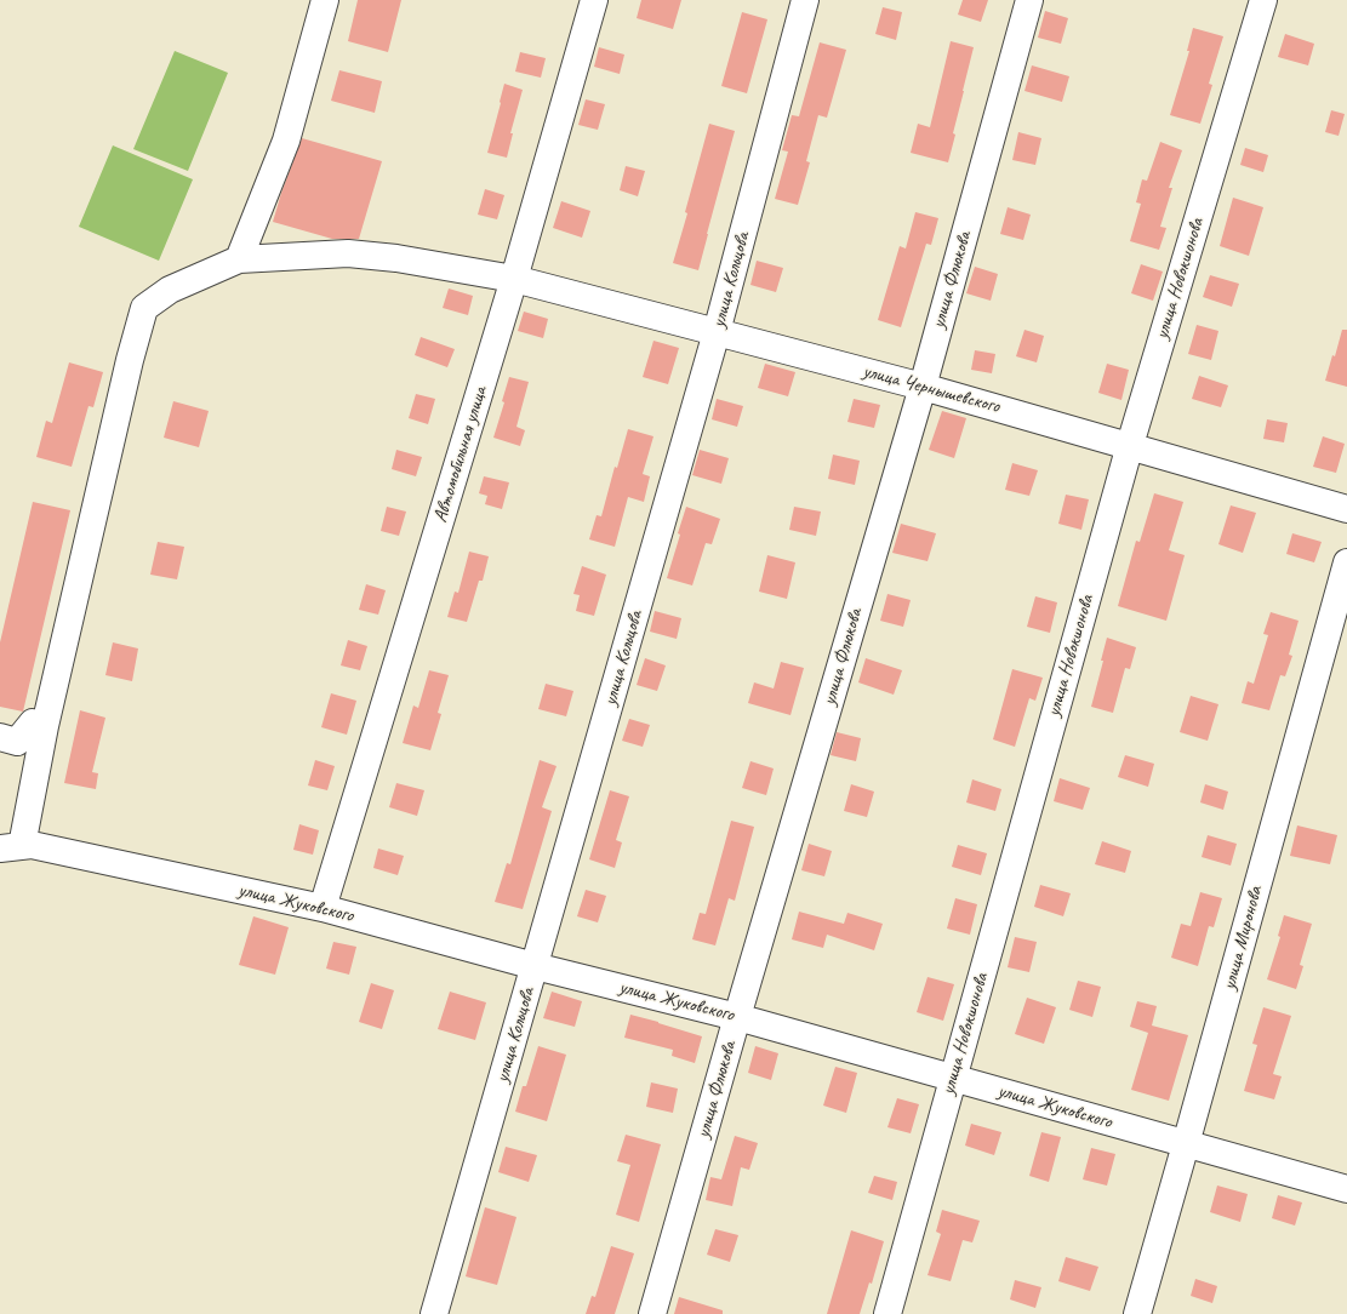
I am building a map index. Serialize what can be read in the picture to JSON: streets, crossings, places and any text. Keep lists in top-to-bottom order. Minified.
{"streets":{"street":["улица Новокшонова","улица Кольцова","улица Флюкова","улица Чернышевского","Автомобильная улица","улица Жуковского","улица Миронова"]},"crossings":[["улица Новокшонова","улица Чернышевского"],["улица Новокшонова","улица Жуковского"],["улица Кольцова","улица Чернышевского"],["улица Кольцова","улица Жуковского"],["улица Флюкова","улица Чернышевского"],["улица Флюкова","улица Жуковского"],["улица Чернышевского","Автомобильная улица"],["Автомобильная улица","улица Жуковского"],["улица Жуковского","улица Миронова"]]}
